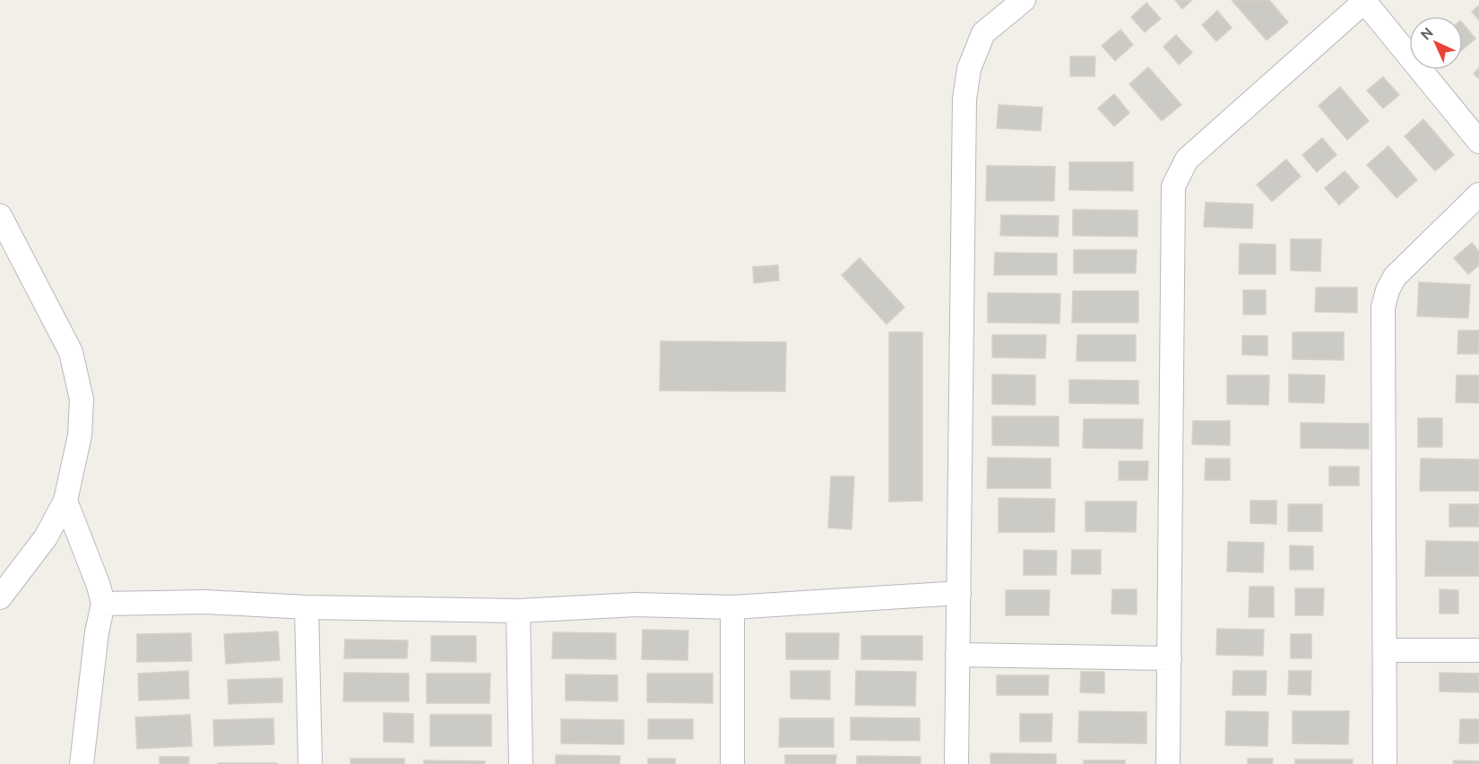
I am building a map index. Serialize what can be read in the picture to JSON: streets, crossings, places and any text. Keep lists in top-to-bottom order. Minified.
{"north":"top left"}
